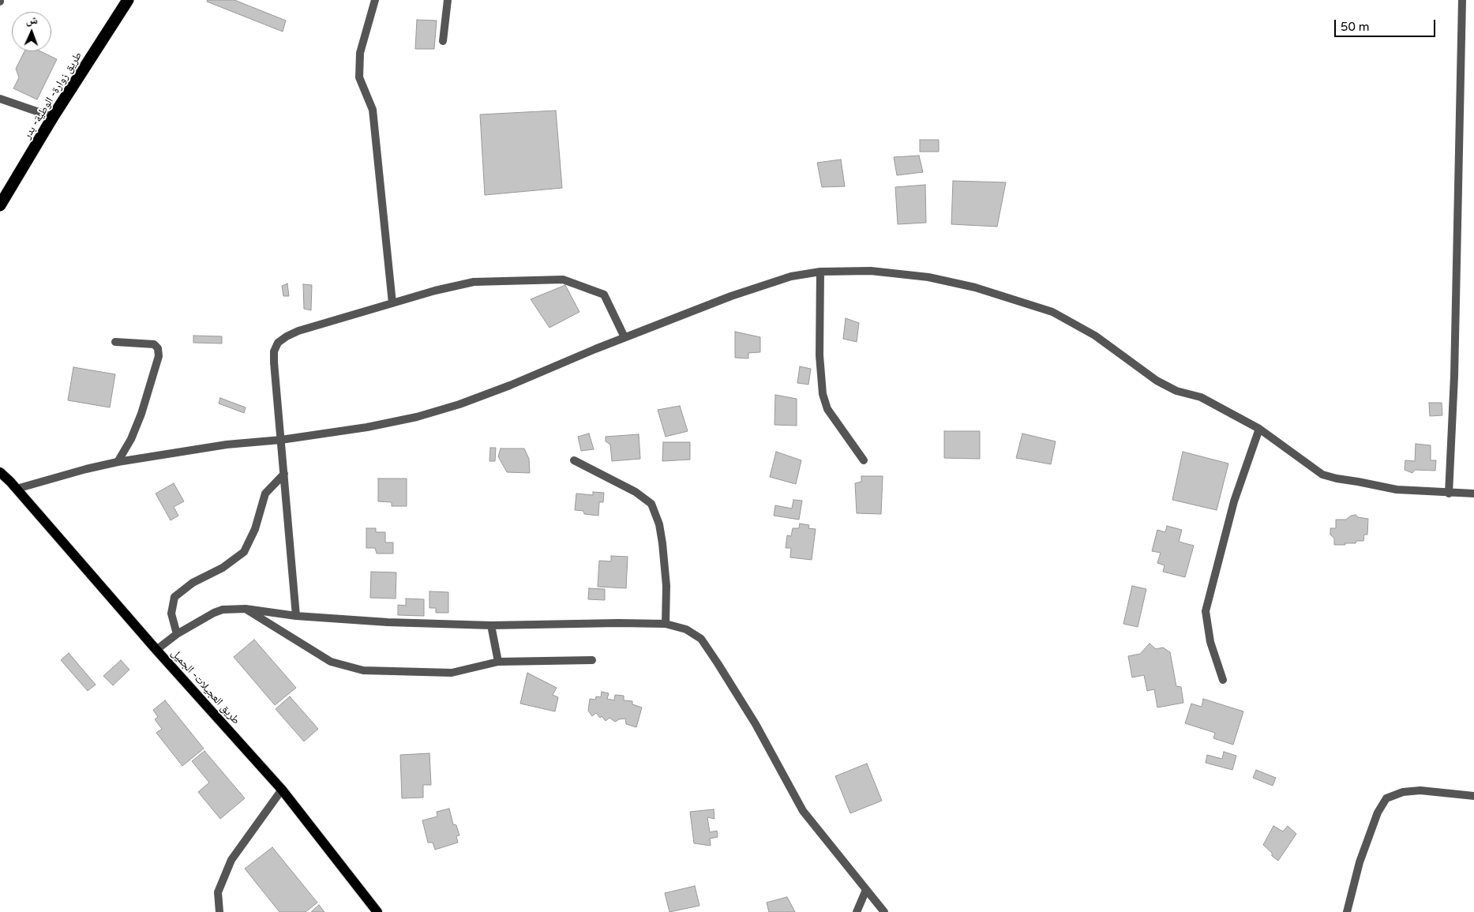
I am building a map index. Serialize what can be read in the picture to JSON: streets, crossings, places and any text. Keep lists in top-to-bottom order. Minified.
{"streets":{"highway":["طريق زوارة- الوطية- بدر"],"main road":["طريق العجيلات- الجميل"]},"scale_bar":"50 m","north":"top"}
